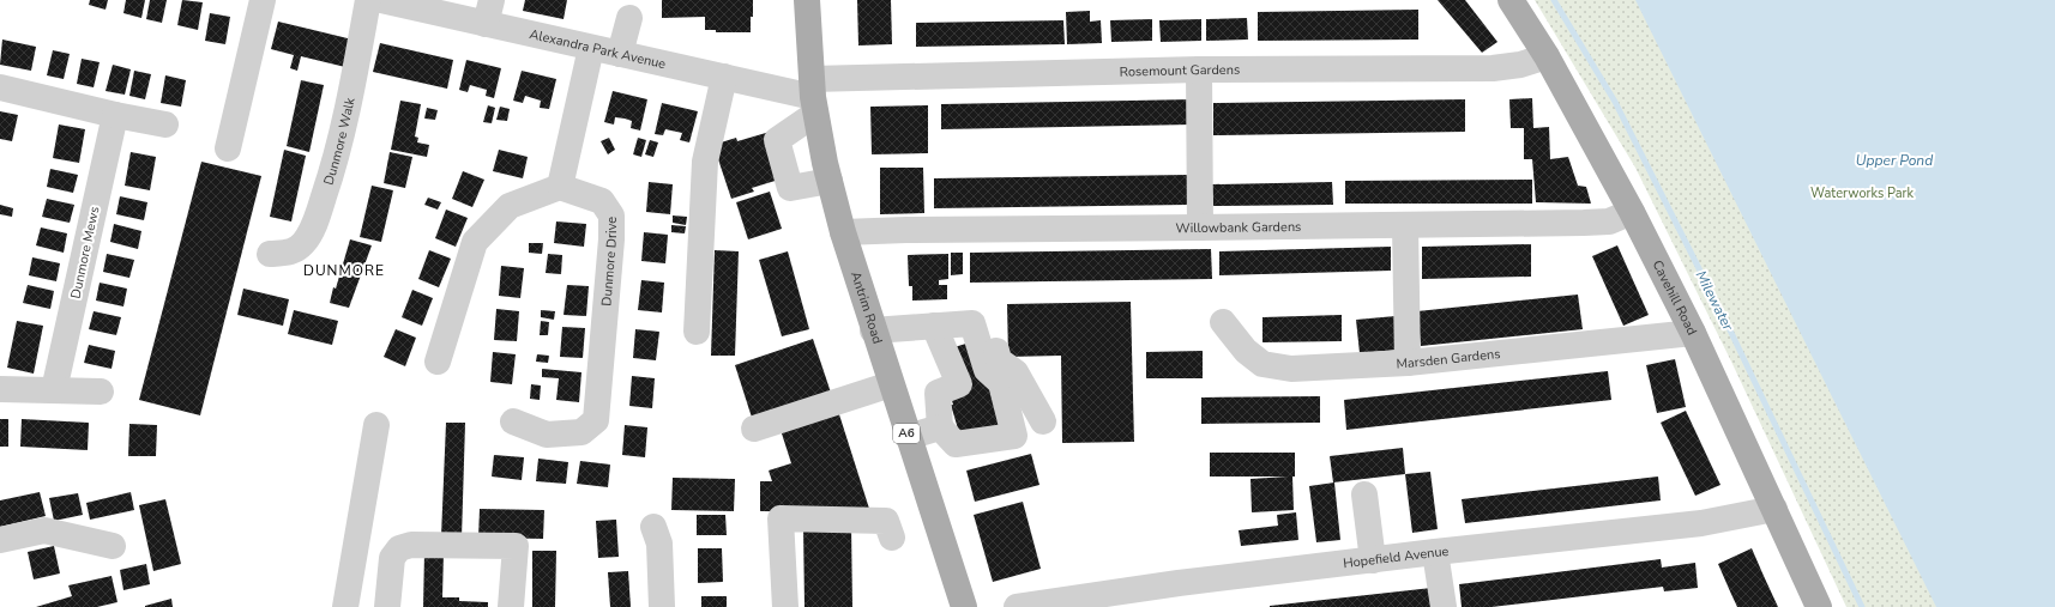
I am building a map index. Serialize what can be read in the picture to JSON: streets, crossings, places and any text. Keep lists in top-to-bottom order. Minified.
{"streets":{"main road":["Cavehill Road","Antrim Road","A6"],"street":["Alexandra Park Avenue","Rosemount Gardens","Dunmore Walk","Willowbank Gardens","Dunmore Mews","Dunmore Drive","Marsden Gardens","Hopefield Avenue"]},"crossings":[["Alexandra Park Avenue","Rosemount Gardens"],["Alexandra Park Avenue","Antrim Road"],["Rosemount Gardens","Cavehill Road"],["Rosemount Gardens","Antrim Road"],["Willowbank Gardens","Cavehill Road"],["Willowbank Gardens","Antrim Road"],["Cavehill Road","Marsden Gardens"],["Cavehill Road","Hopefield Avenue"]],"districts":["DUNMORE"],"water":["Upper Pond","Milewater"],"parks":["Waterworks Park"]}
